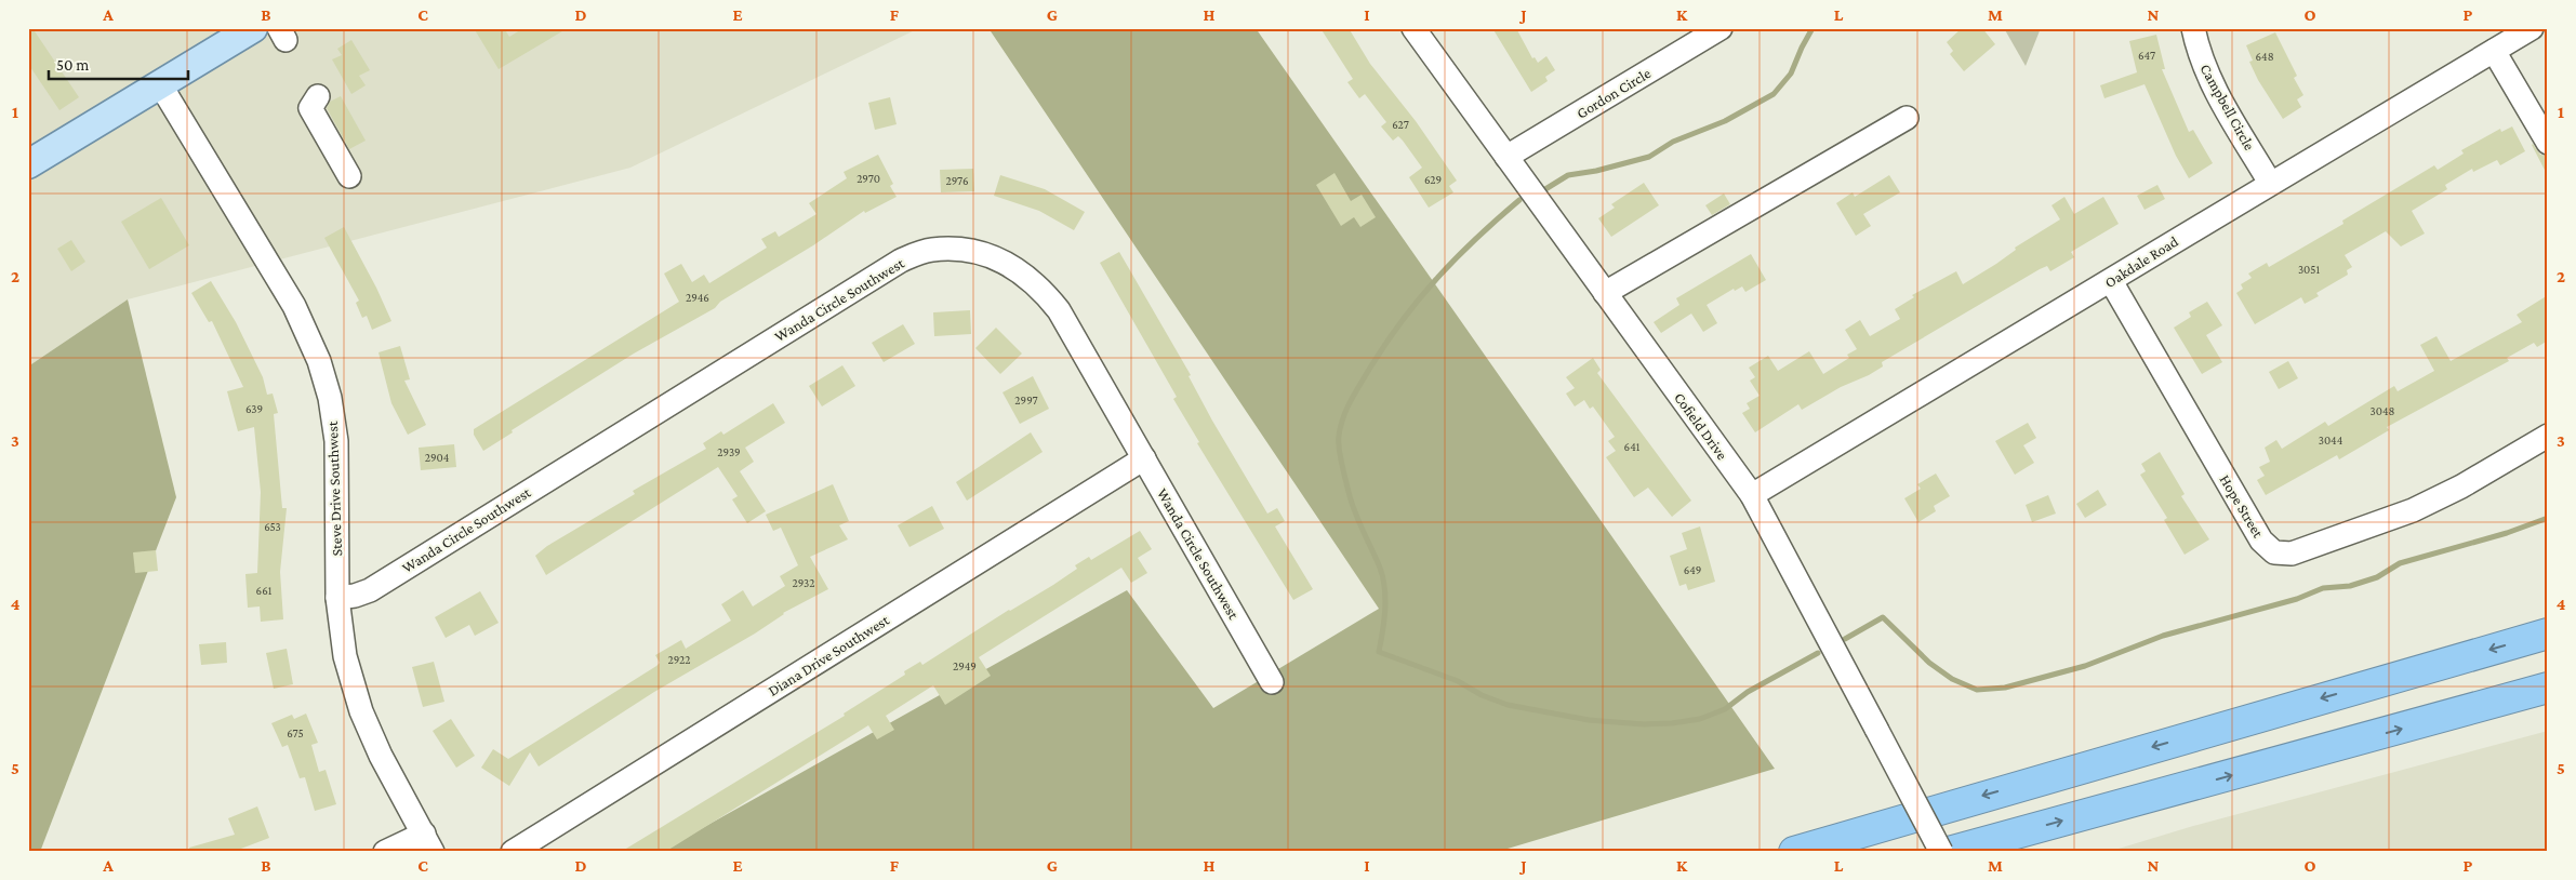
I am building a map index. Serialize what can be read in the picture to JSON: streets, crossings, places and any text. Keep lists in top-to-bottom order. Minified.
{"streets":{"street":["Gordon Circle","Campbell Circle","Oakdale Road","Wanda Circle Southwest","Cofield Drive","Steve Drive Southwest","Hope Street","Diana Drive Southwest"]},"crossings":[["Gordon Circle","Cofield Drive"],["Campbell Circle","Oakdale Road"],["Oakdale Road","Cofield Drive"],["Oakdale Road","Hope Street"],["Wanda Circle Southwest","Steve Drive Southwest"],["Wanda Circle Southwest","Diana Drive Southwest"]],"house_numbers":["647","648","627","2970","629","2976","3051","2946","2997","639","3048","3044","641","2939","2904","653","649","2932","661","2922","2949","675"],"scale_bar":"50 m","grid":{"columns":["A","B","C","D","E","F","G","H","I","J","K","L","M","N","O","P"],"rows":["1","2","3","4","5"]}}
